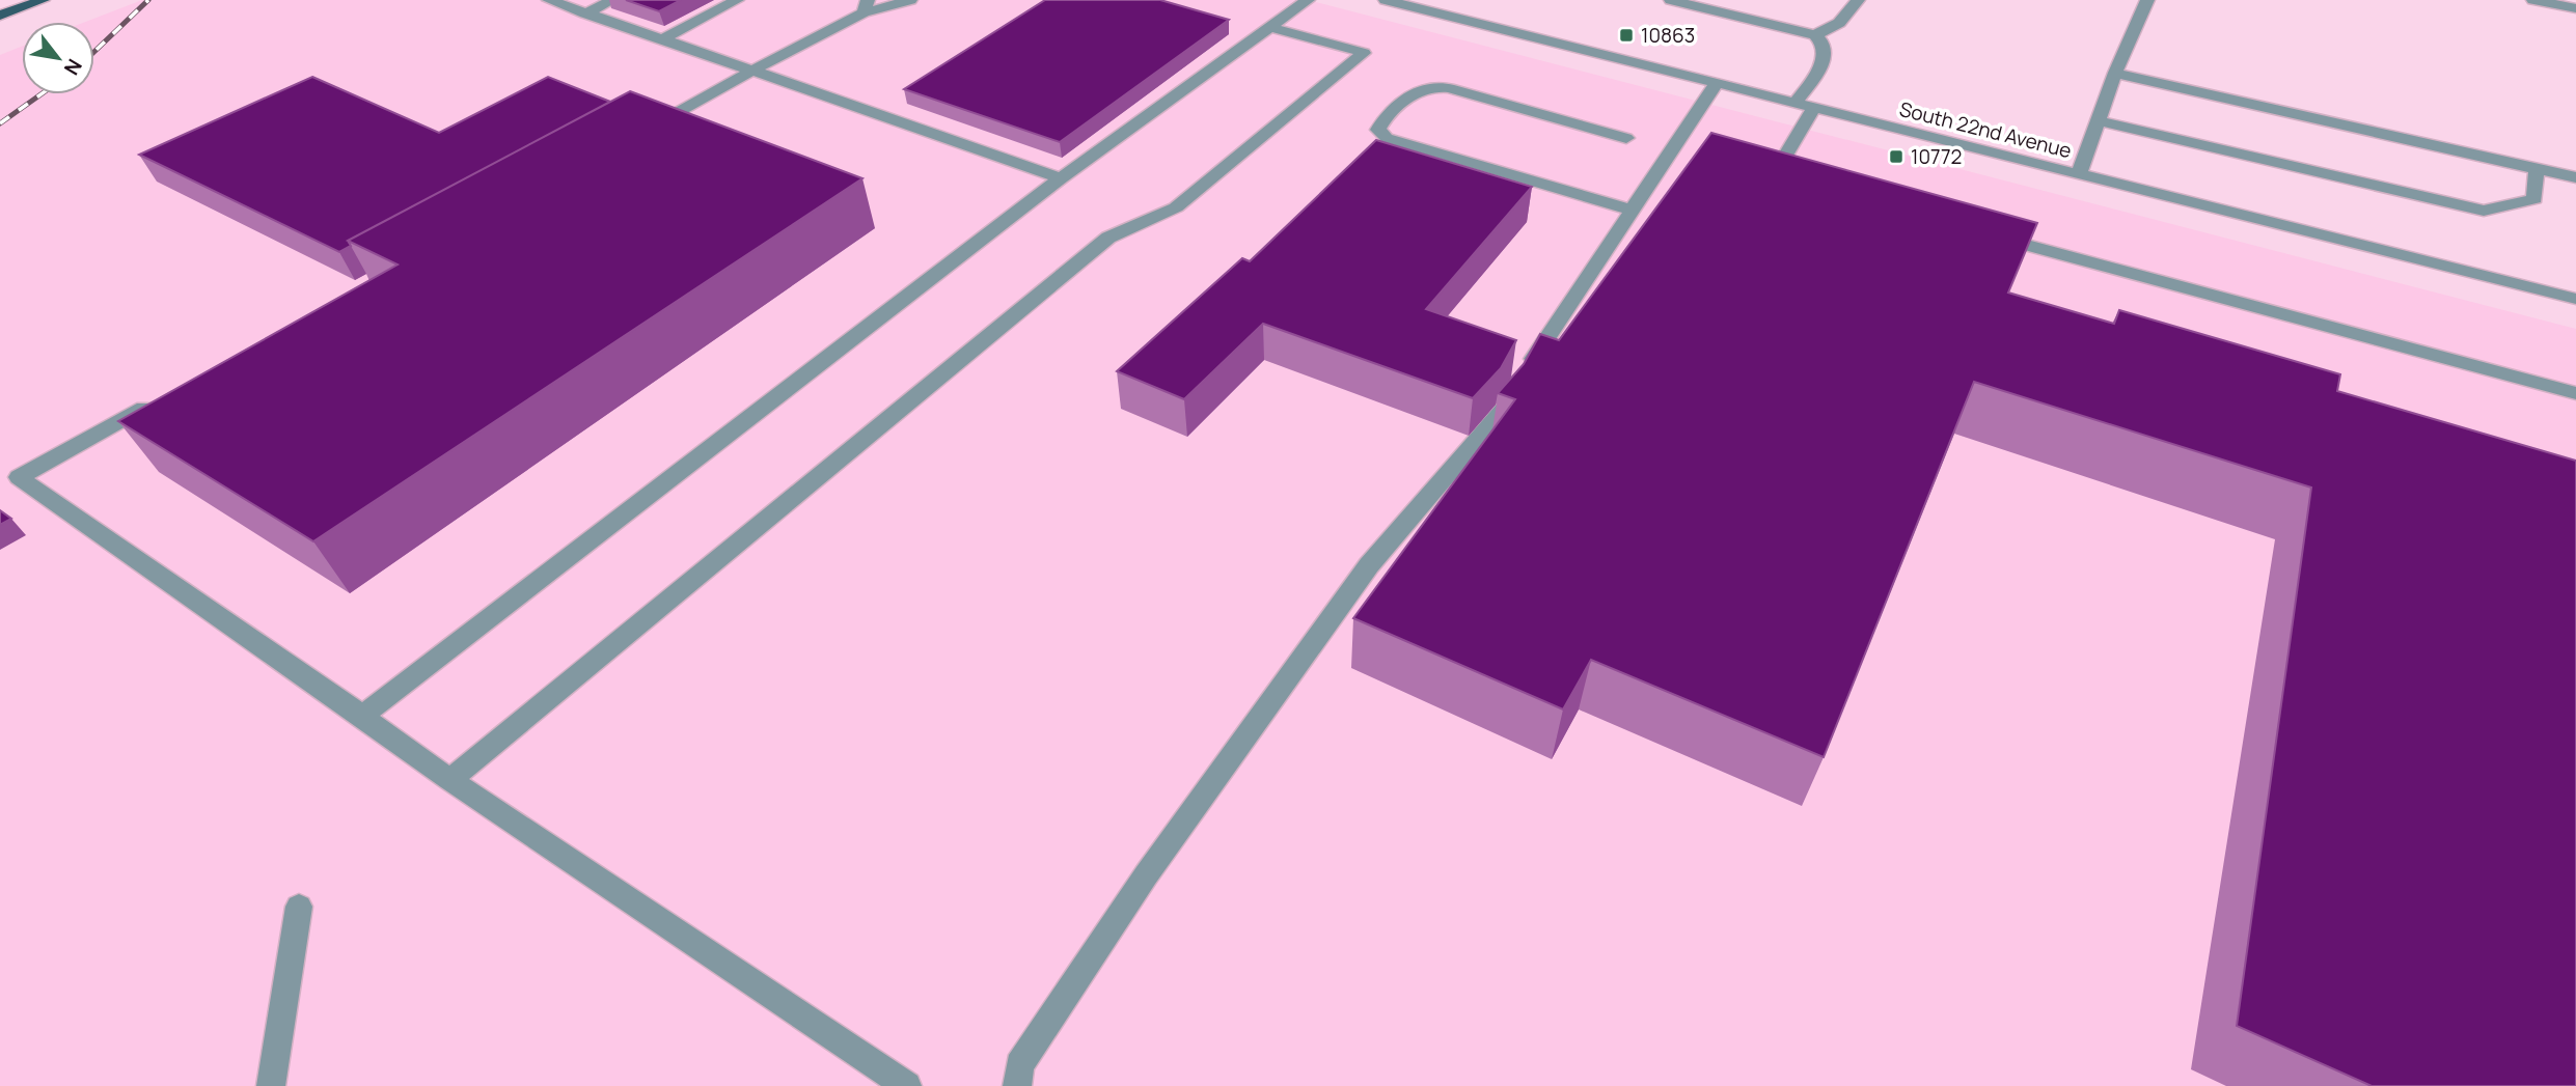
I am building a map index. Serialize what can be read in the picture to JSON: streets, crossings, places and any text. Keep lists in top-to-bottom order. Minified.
{"streets":{"street":["South 22nd Avenue"]},"places":{"transit":["10863","10772"]},"north":"bottom right"}
